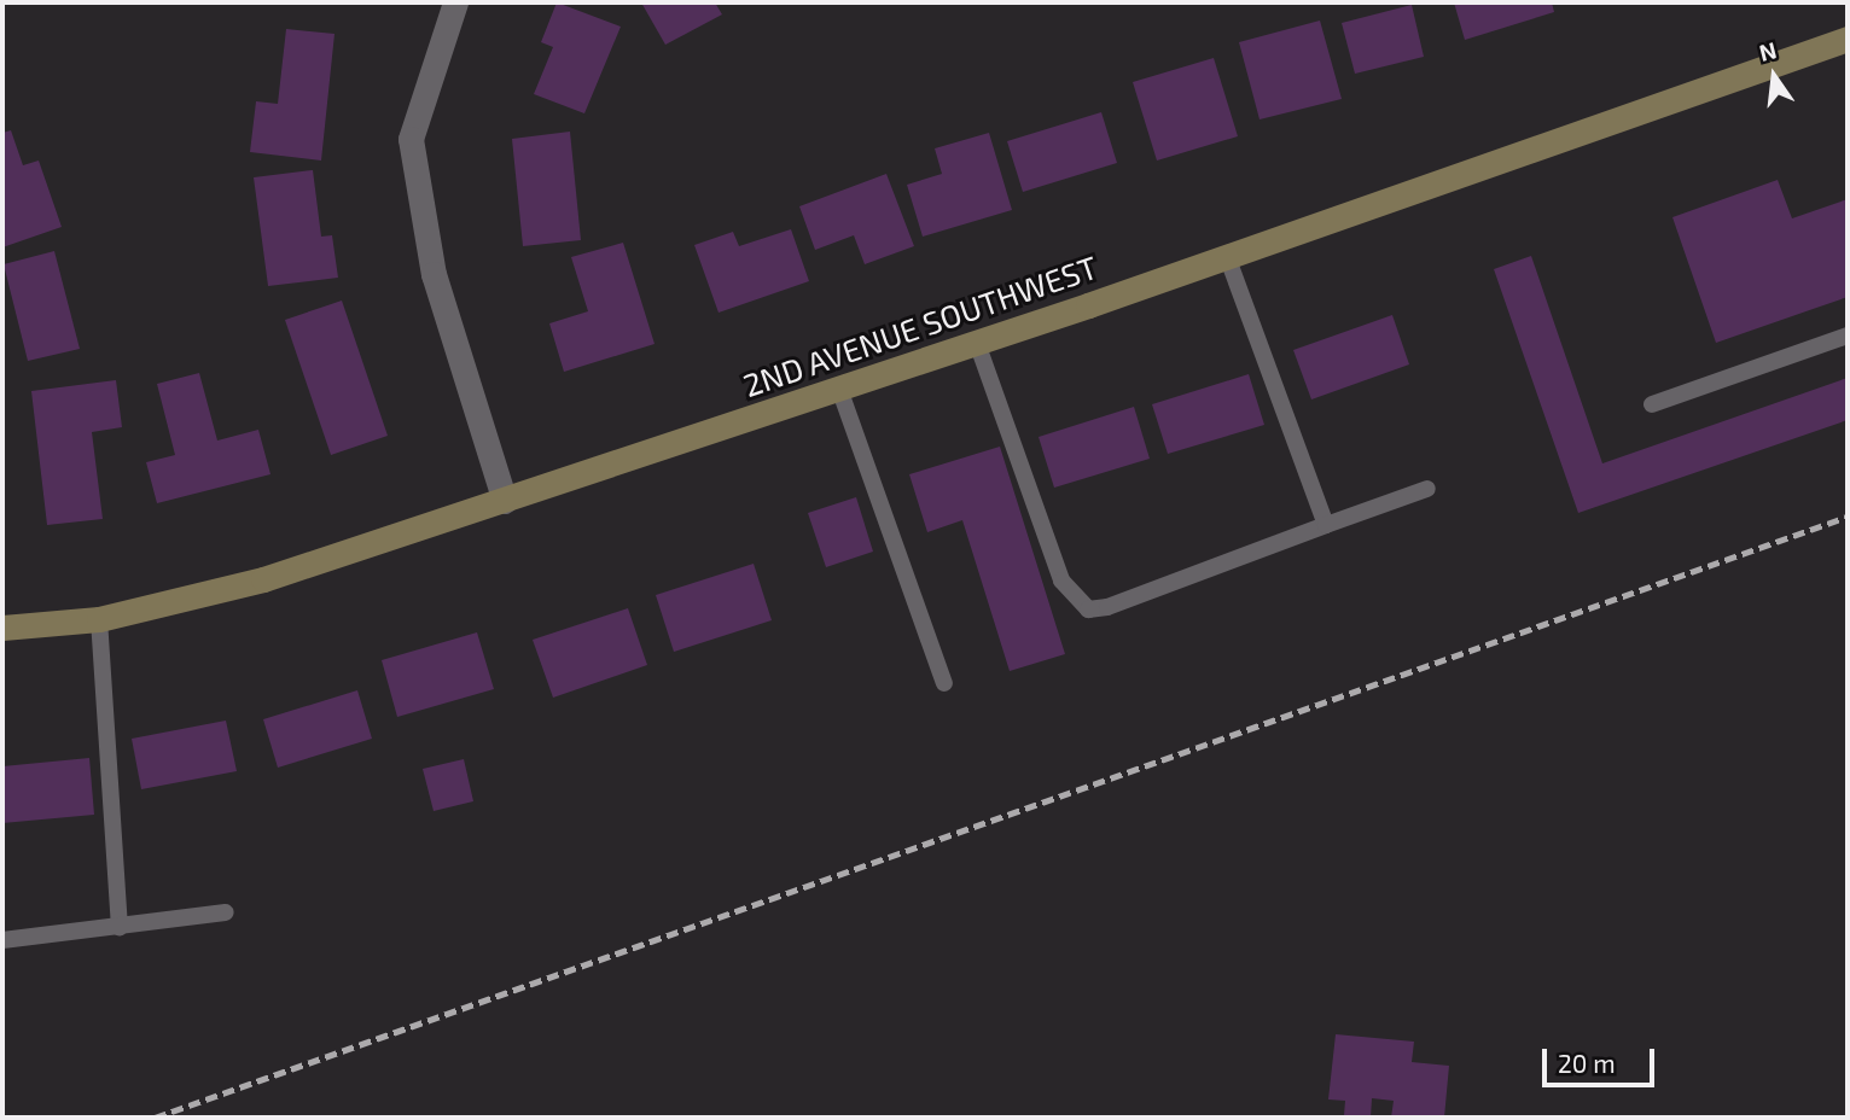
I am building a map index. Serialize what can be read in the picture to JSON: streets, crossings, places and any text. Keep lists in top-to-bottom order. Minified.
{"streets":{"street":["2ND AVENUE SOUTHWEST"]},"scale_bar":"20 m","north":"top"}
